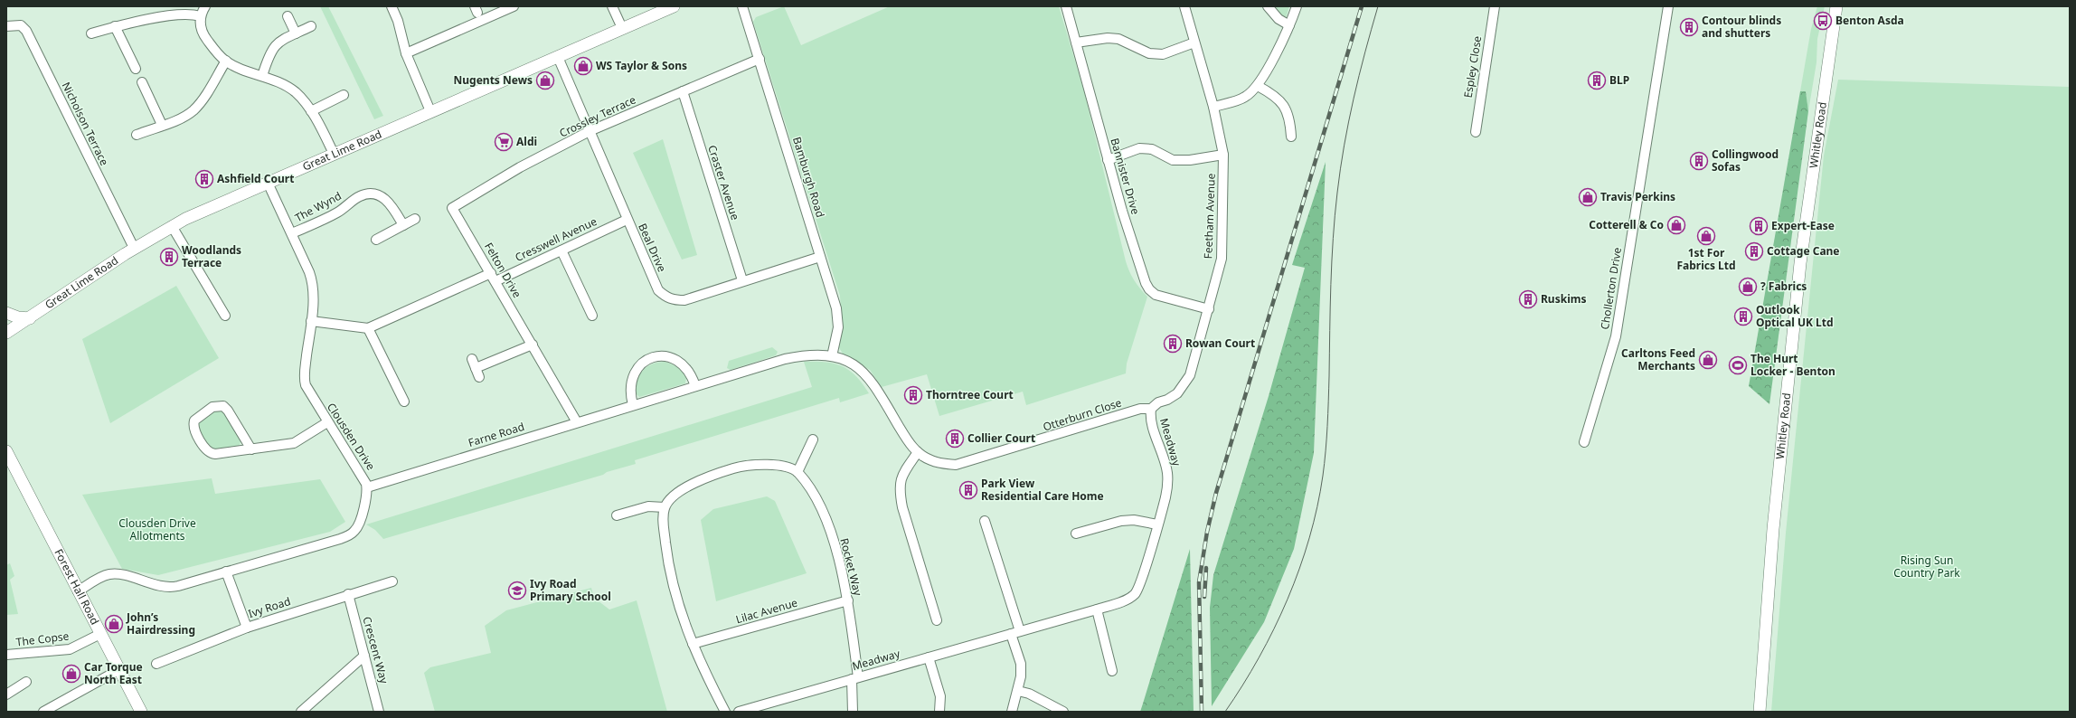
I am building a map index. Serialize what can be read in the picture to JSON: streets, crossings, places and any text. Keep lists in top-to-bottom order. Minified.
{"streets":{"main road":["Whitley Road","Great Lime Road","Forest Hall Road"],"street":["Espley Close","Crossley Terrace","Nicholson Terrace","Bannister Drive","Bamburgh Road","Craster Avenue","The Wynd","Feetham Avenue","Cresswell Avenue","Beal Drive","Felton Drive","Chollerton Drive","Otterburn Close","Farne Road","Clousden Drive","Meadway","Rocket Way","Ivy Road","Lilac Avenue","The Copse","Crescent Way"]},"crossings":[["Crossley Terrace","Bamburgh Road"],["Crossley Terrace","Craster Avenue"],["Crossley Terrace","Beal Drive"],["Crossley Terrace","Felton Drive"],["Nicholson Terrace","Great Lime Road"],["Great Lime Road","Beal Drive"],["Great Lime Road","Clousden Drive"],["Bannister Drive","Feetham Avenue"],["Bamburgh Road","Beal Drive"],["Bamburgh Road","Otterburn Close"],["Bamburgh Road","Farne Road"],["Craster Avenue","Beal Drive"],["The Wynd","Clousden Drive"],["Feetham Avenue","Otterburn Close"],["Feetham Avenue","Meadway"],["Cresswell Avenue","Beal Drive"],["Cresswell Avenue","Felton Drive"],["Felton Drive","Farne Road"],["Otterburn Close","Farne Road"],["Otterburn Close","Meadway"],["Farne Road","Clousden Drive"],["Clousden Drive","Forest Hall Road"],["Meadway","Rocket Way"],["Rocket Way","Lilac Avenue"],["Forest Hall Road","The Copse"],["Ivy Road","Crescent Way"]],"parks":["Clousden Drive Allotments","Rising Sun Country Park"],"places":{"bus stop":["Benton Asda"],"building":["Contour blinds and shutters","BLP","Collingwood Sofas","Ashfield Court","Expert-Ease","Cottage Cane","Woodlands Terrace","Ruskims","Outlook Optical UK Ltd","Rowan Court","Thorntree Court","Collier Court","Park View Residential Care Home"],"shop":["WS Taylor & Sons","Nugents News","Travis Perkins","Cotterell & Co","1st For Fabrics Ltd","? Fabrics","Carltons Feed Merchants","John’s Hairdressing","Car Torque North East"],"supermarket":["Aldi"],"sports":["The Hurt Locker - Benton"],"school or university":["Ivy Road Primary School"]}}
